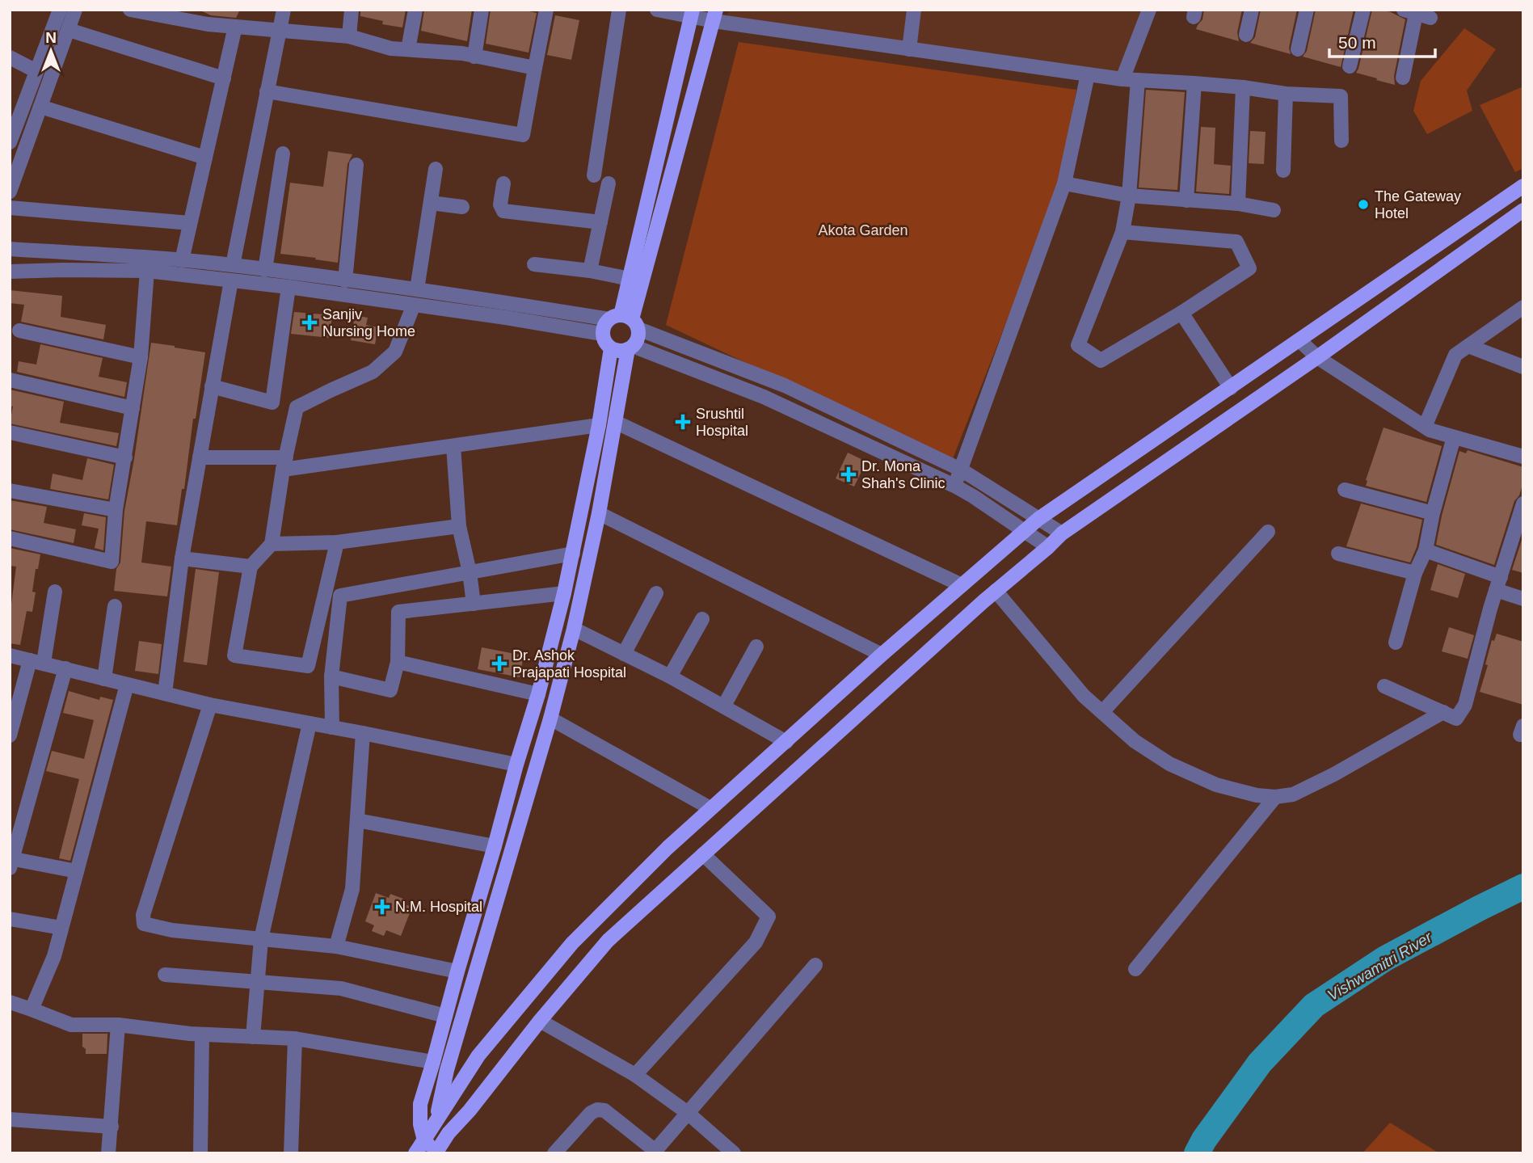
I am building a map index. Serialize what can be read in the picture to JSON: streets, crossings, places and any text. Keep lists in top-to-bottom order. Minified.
{"water":["Vishwamitri River"],"parks":["Akota Garden"],"places":{"other":["The Gateway Hotel"],"health":["Sanjiv Nursing Home","Srushtil Hospital","Dr. Mona Shah's Clinic","Dr. Ashok Prajapati Hospital","N.M. Hospital"]},"scale_bar":"50 m","north":"top"}
